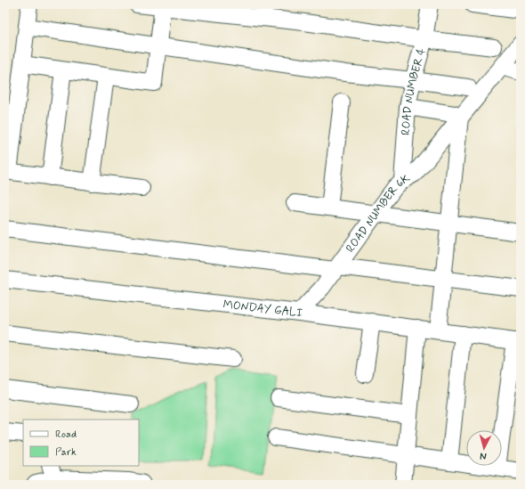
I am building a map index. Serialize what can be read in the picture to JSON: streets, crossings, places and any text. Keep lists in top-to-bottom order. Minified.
{"streets":{"street":["ROAD NUMBER 4","ROAD NUMBER 6K","MONDAY GALI"]},"crossings":[["ROAD NUMBER 4","ROAD NUMBER 6K"],["ROAD NUMBER 6K","MONDAY GALI"]],"legend":["Road","Park"],"north":"bottom"}
